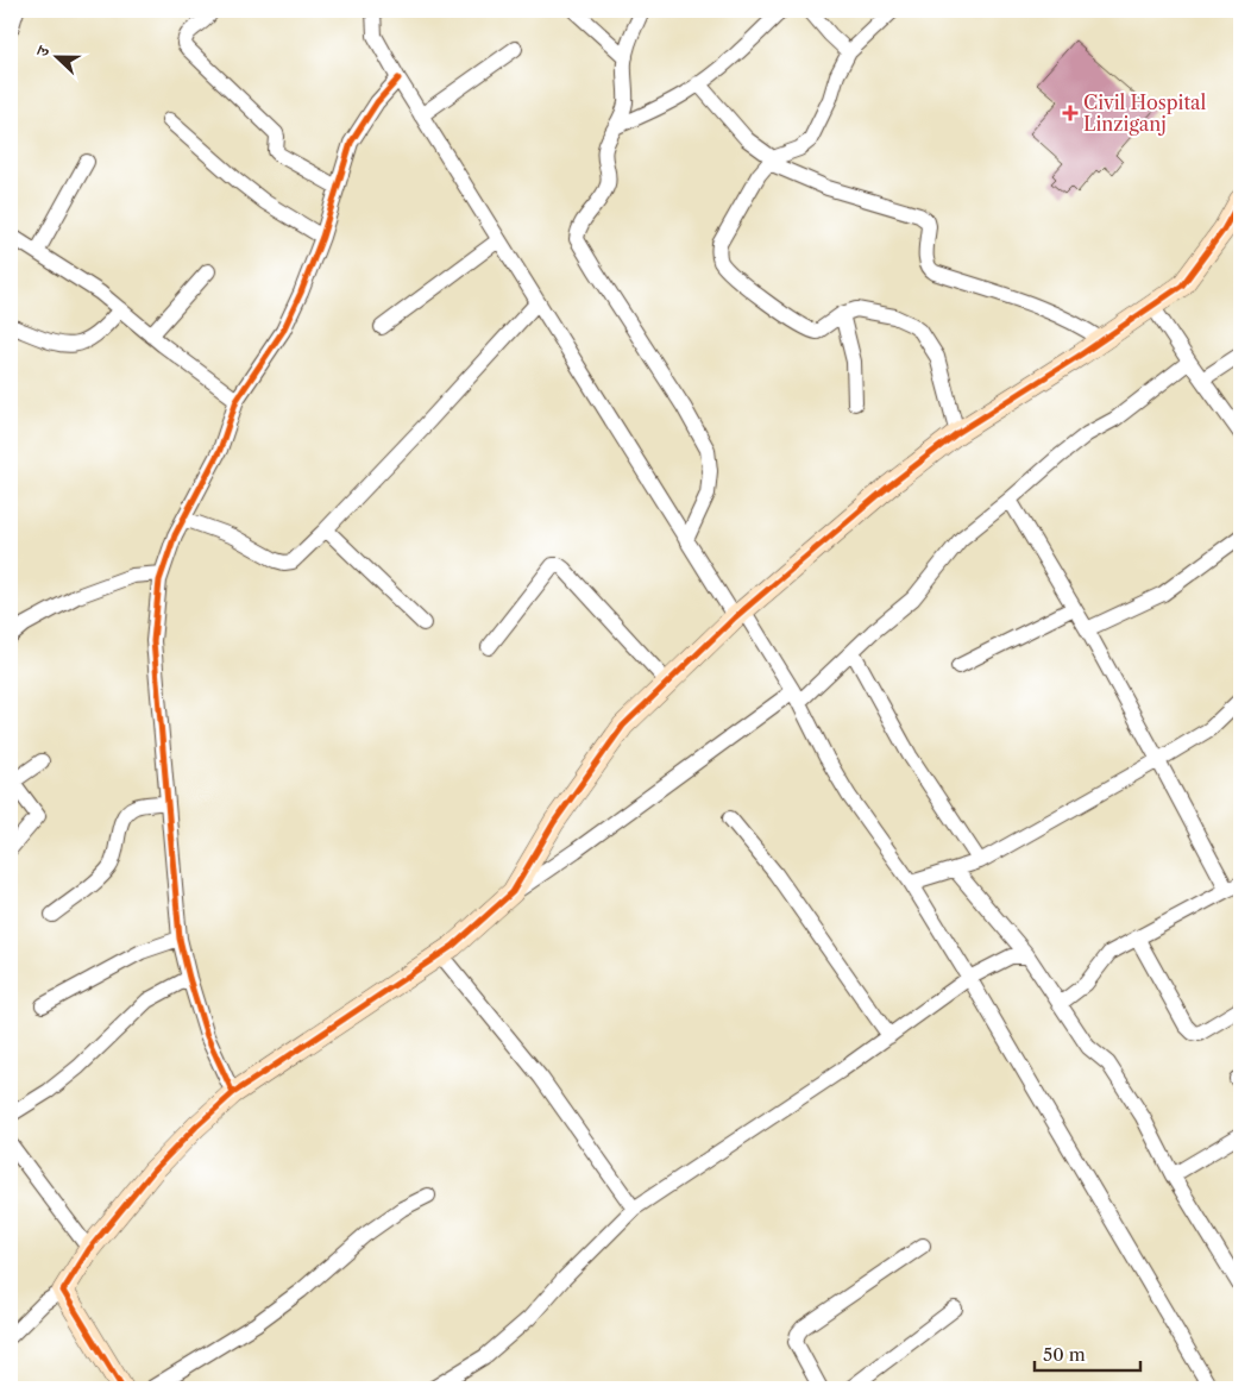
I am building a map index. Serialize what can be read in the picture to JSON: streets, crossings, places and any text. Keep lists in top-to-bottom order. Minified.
{"places":{"health":["Civil Hospital Linziganj"]},"scale_bar":"50 m","north":"left"}
